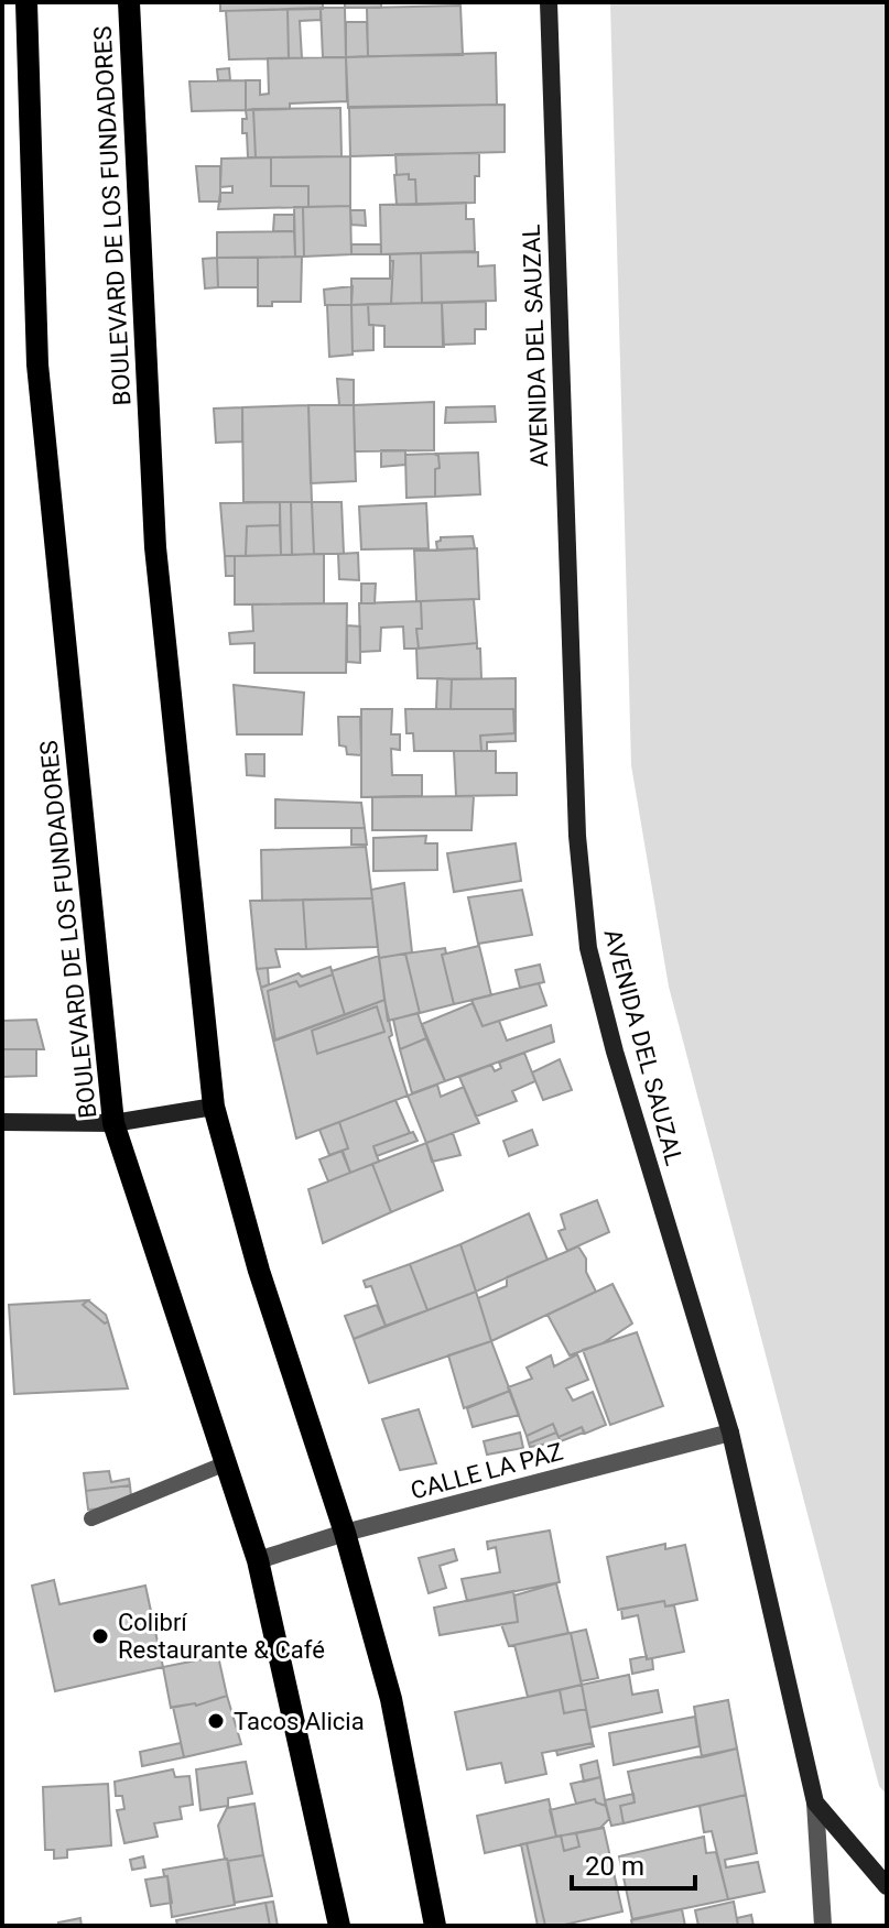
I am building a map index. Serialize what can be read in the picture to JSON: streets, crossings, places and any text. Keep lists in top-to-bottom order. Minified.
{"streets":{"main road":["BOULEVARD DE LOS FUNDADORES"],"street":["AVENIDA DEL SAUZAL","CALLE LA PAZ"]},"crossings":[["BOULEVARD DE LOS FUNDADORES","CALLE LA PAZ"],["AVENIDA DEL SAUZAL","CALLE LA PAZ"]],"places":["Colibrí Restaurante & Café","Tacos Alicia"],"scale_bar":"20 m"}
